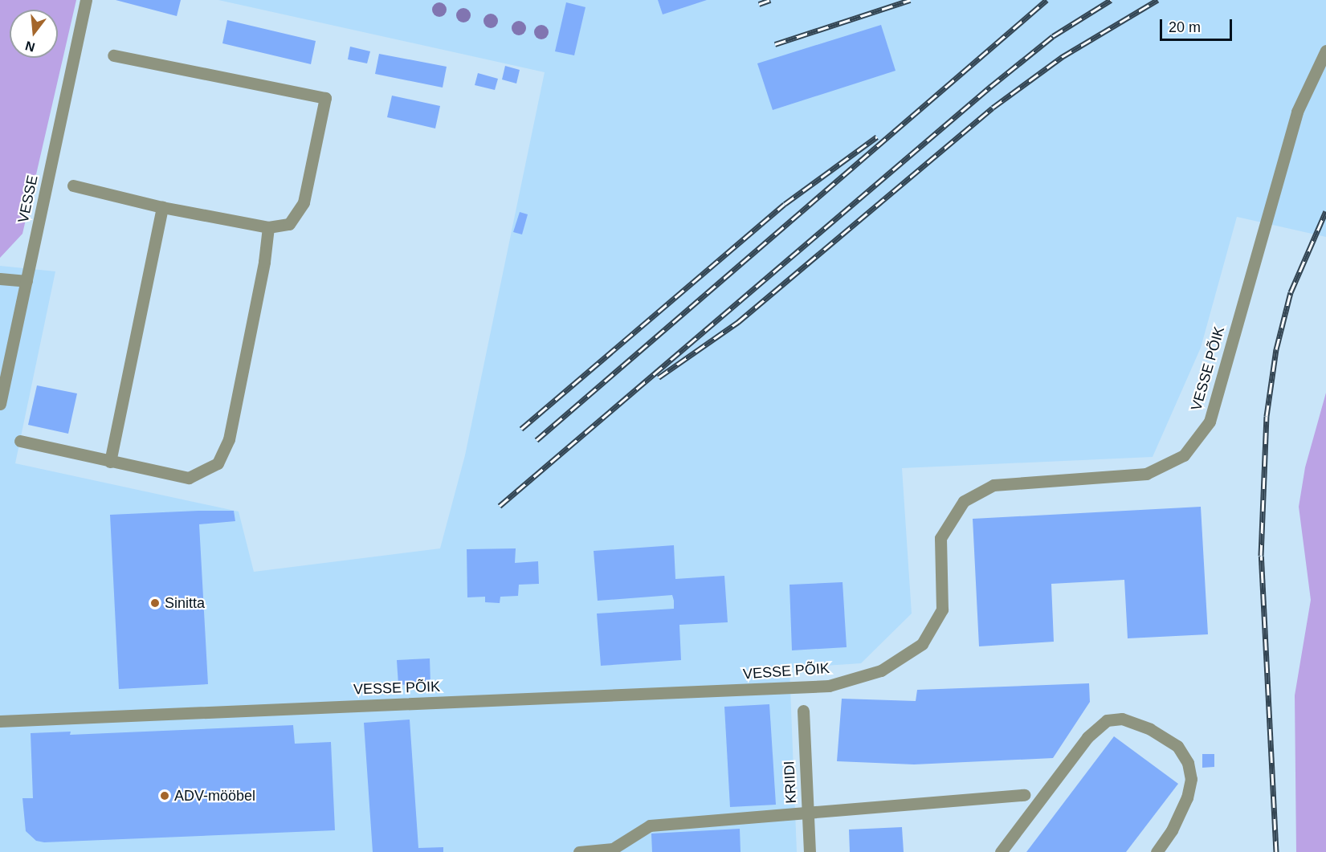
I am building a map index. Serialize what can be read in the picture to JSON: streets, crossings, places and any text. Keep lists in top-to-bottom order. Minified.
{"streets":{"street":["VESSE","VESSE PÕIK","KRIIDI"]},"places":["Sinitta","ADV-mööbel"],"scale_bar":"20 m","north":"bottom"}
